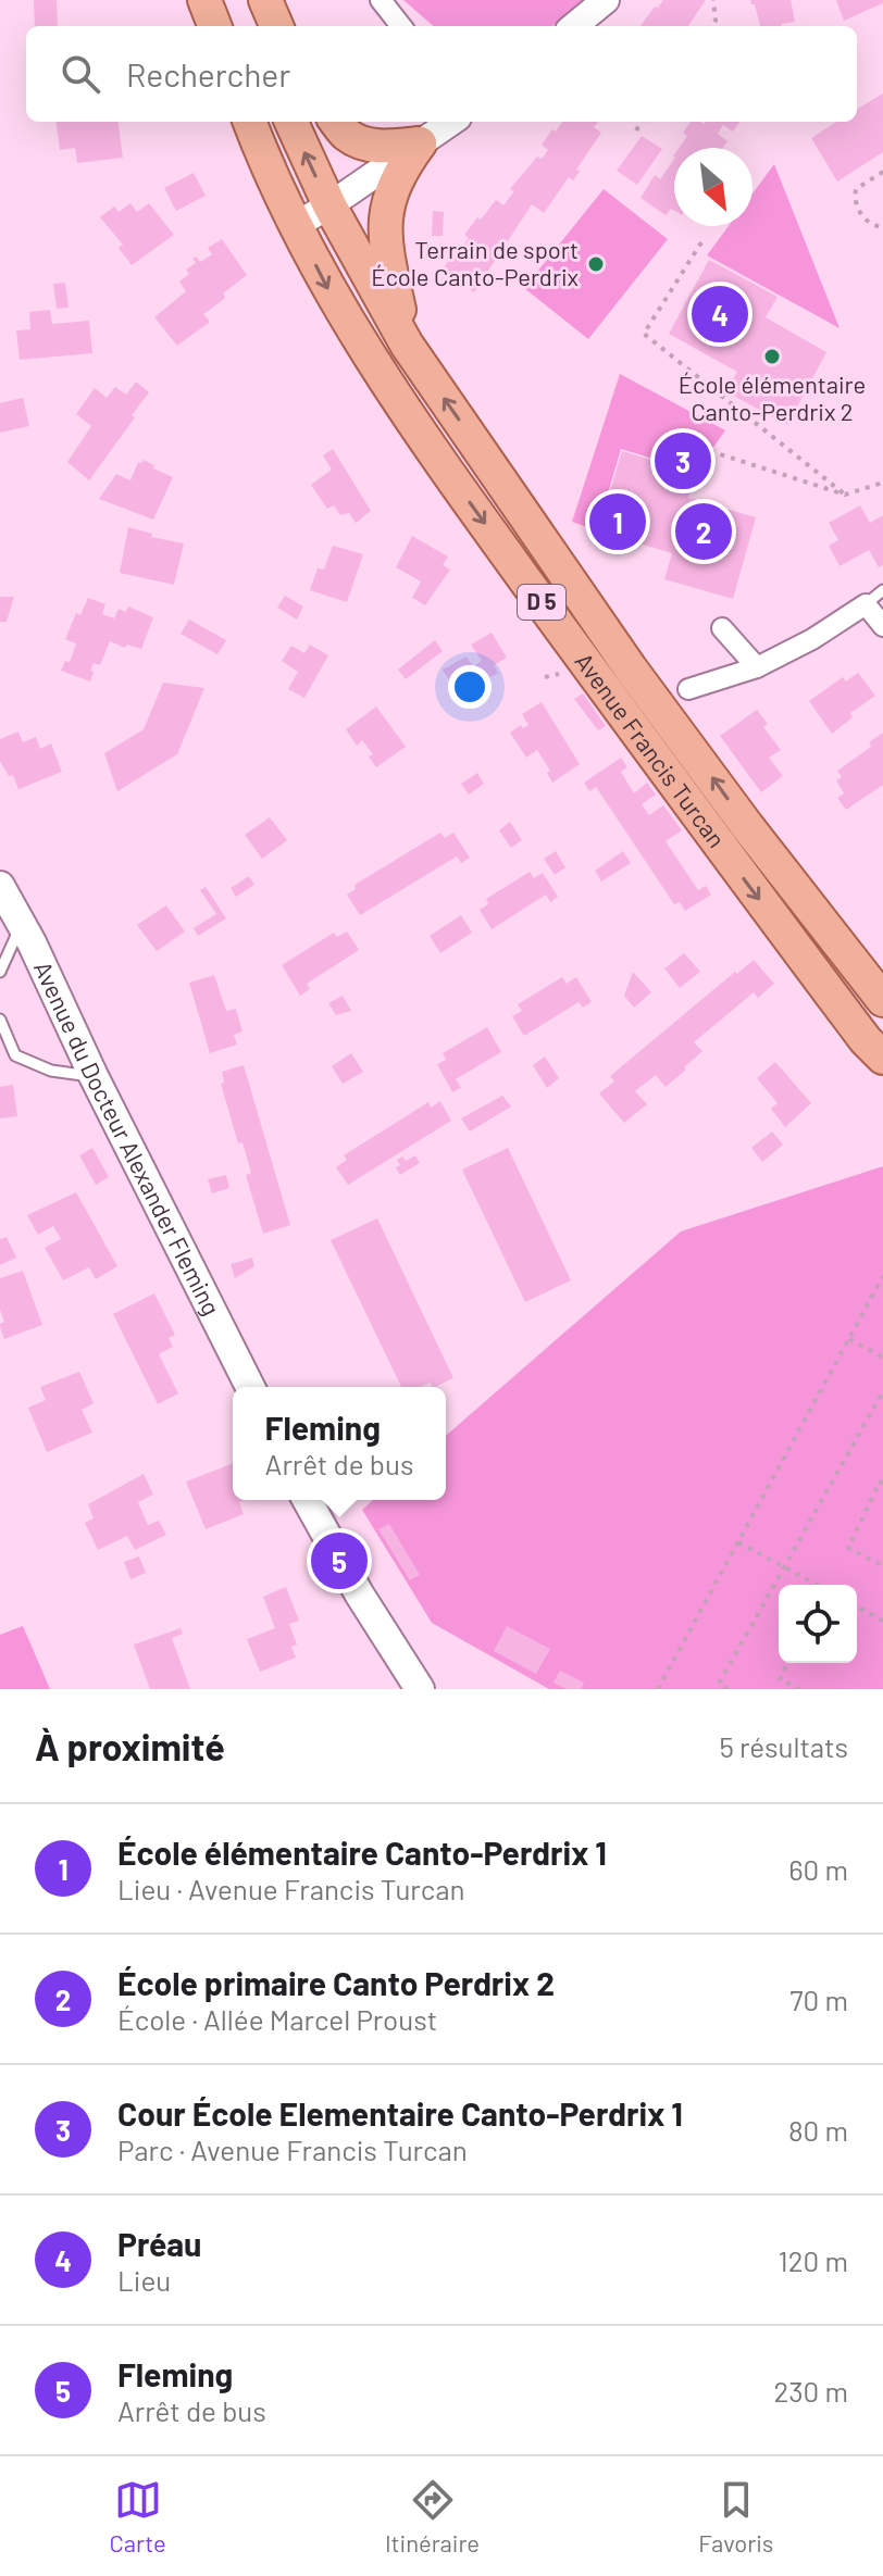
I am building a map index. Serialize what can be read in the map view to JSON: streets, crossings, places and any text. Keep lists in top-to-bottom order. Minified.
{"streets":{"main road":["D 5","Avenue Francis Turcan","Avenue du Docteur Alexander Fleming"]},"places":["Terrain de sport École Canto-Perdrix","École élémentaire Canto-Perdrix 2"],"north":"bottom right","page":{"search":"Rechercher","pins":["4","3","1","2","5"],"popup":["Fleming","Arrêt de bus"],"heading":["À proximité","5 résultats"],"list":[{"mark":"1","name":"École élémentaire Canto-Perdrix 1","note":"Lieu · Avenue Francis Turcan","value":"60 m"},{"mark":"2","name":"École primaire Canto Perdrix 2","note":"École · Allée Marcel Proust","value":"70 m"},{"mark":"3","name":"Cour École Elementaire Canto-Perdrix 1","note":"Parc · Avenue Francis Turcan","value":"80 m"},{"mark":"4","name":"Préau","note":"Lieu","value":"120 m"},{"mark":"5","name":"Fleming","note":"Arrêt de bus","value":"230 m"}],"nav":["Carte","Itinéraire","Favoris"]}}
